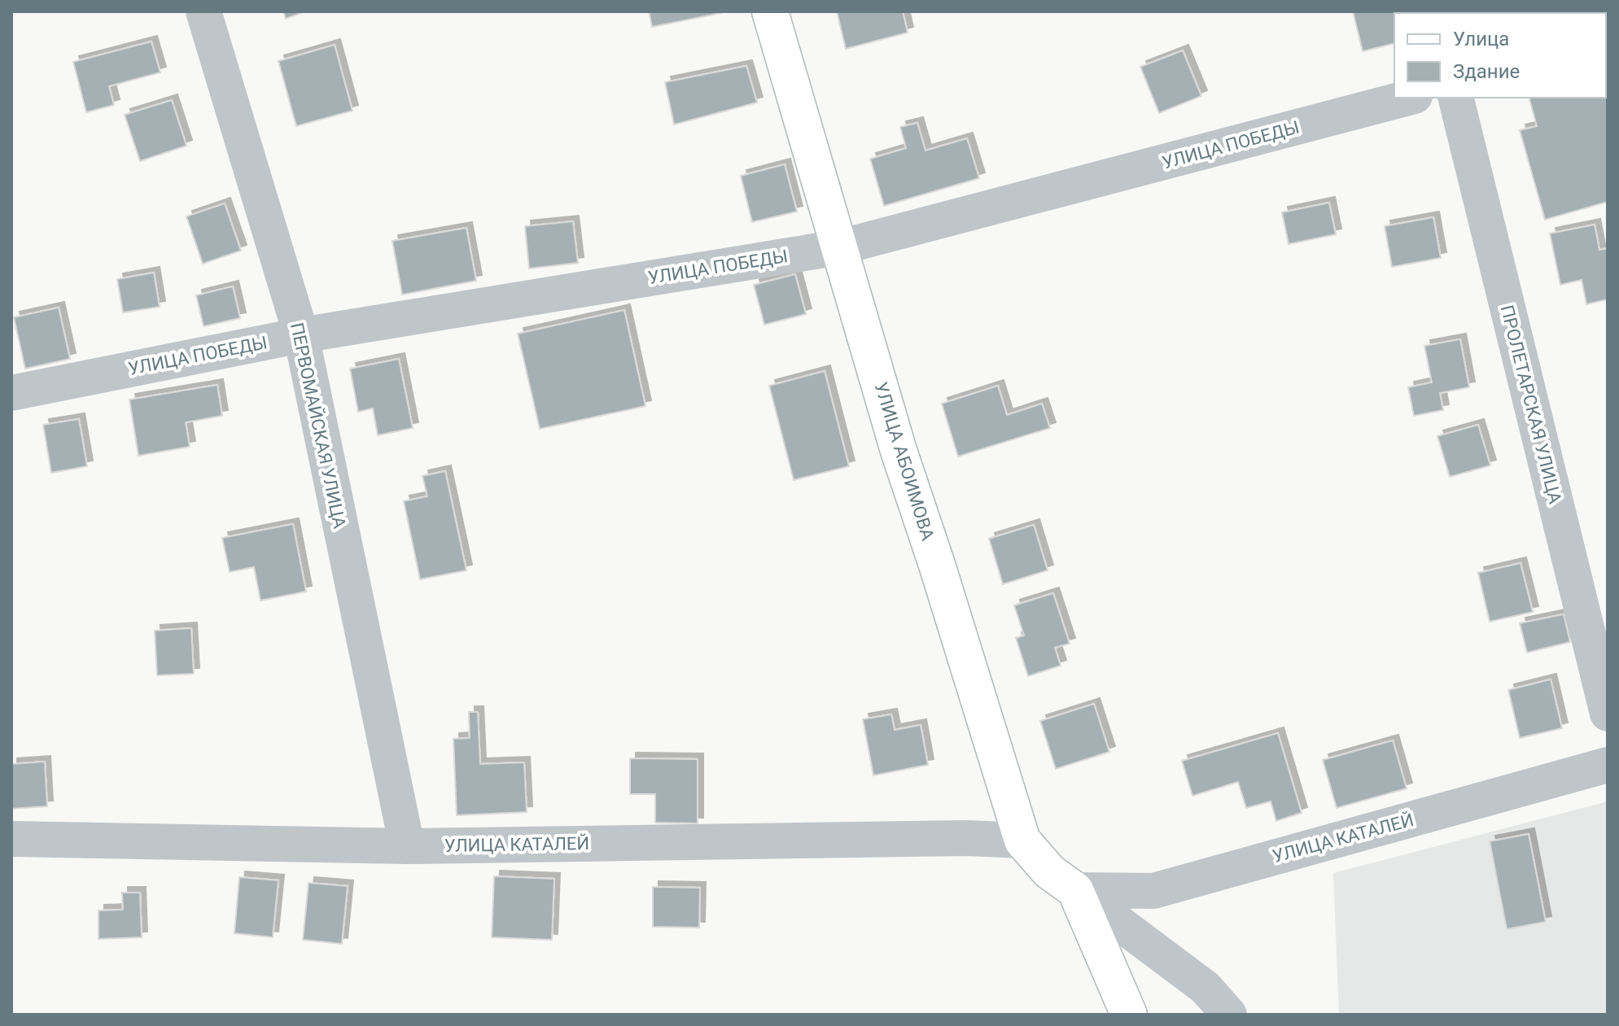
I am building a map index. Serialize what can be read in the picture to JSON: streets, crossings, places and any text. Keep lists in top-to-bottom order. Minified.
{"streets":{"main road":["УЛИЦА АБОИМОВА"],"street":["УЛИЦА ПОБЕДЫ","ПРОЛЕТАРСКАЯ УЛИЦА","ПЕРВОМАЙСКАЯ УЛИЦА","УЛИЦА КАТАЛЕЙ"]},"crossings":[["УЛИЦА ПОБЕДЫ","ПЕРВОМАЙСКАЯ УЛИЦА"],["УЛИЦА ПОБЕДЫ","УЛИЦА АБОИМОВА"],["ПЕРВОМАЙСКАЯ УЛИЦА","УЛИЦА КАТАЛЕЙ"],["УЛИЦА АБОИМОВА","УЛИЦА КАТАЛЕЙ"]],"legend":["Улица","Здание"]}
